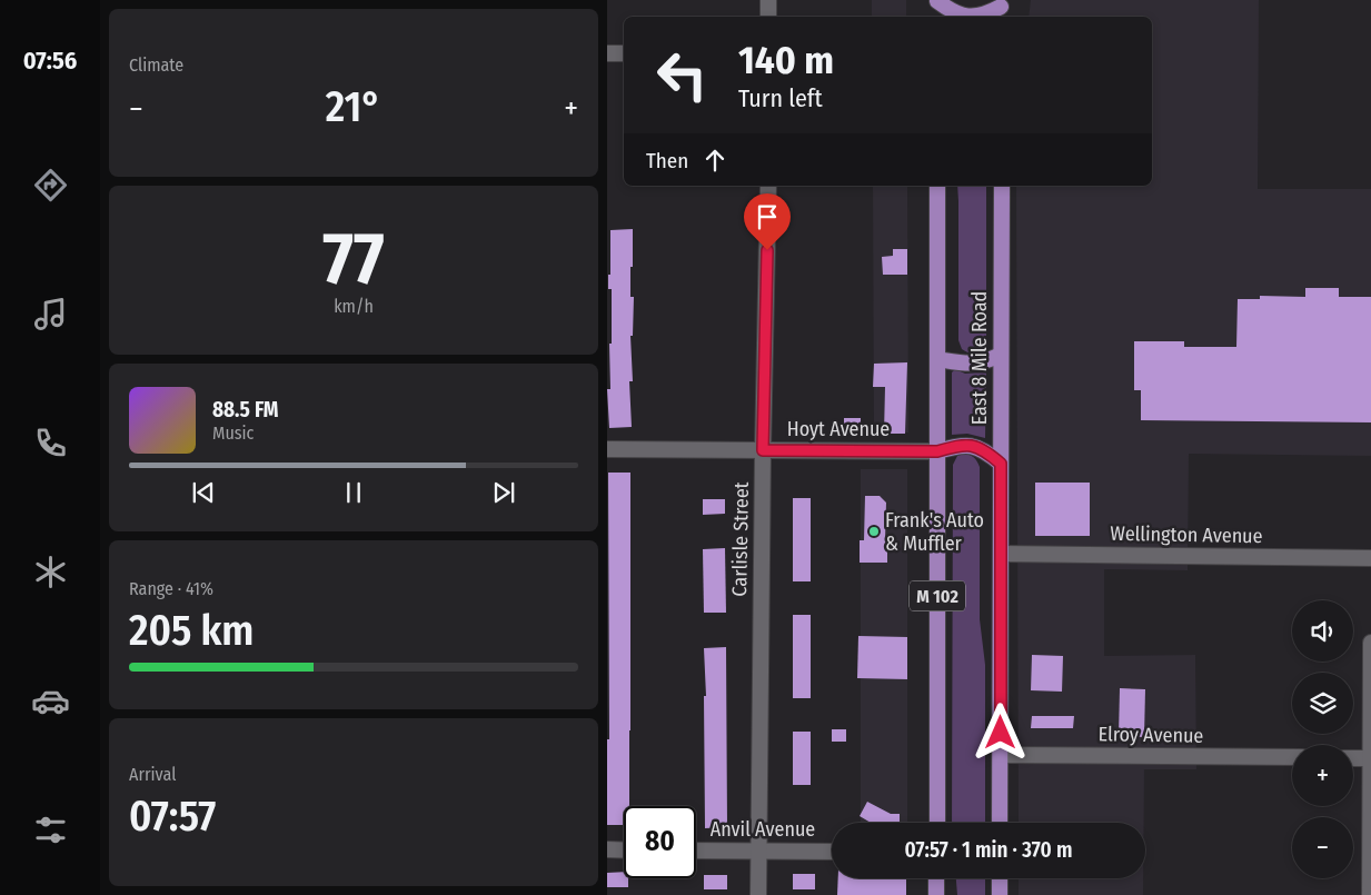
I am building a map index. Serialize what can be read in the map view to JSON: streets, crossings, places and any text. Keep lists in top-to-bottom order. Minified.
{"streets":{"highway":["East 8 Mile Road","M 102"],"street":["Hoyt Avenue","Wellington Avenue","Carlisle Street","Elroy Avenue","Anvil Avenue"]},"crossings":[["East 8 Mile Road","Wellington Avenue"],["East 8 Mile Road","Elroy Avenue"],["Hoyt Avenue","Carlisle Street"],["Hoyt Avenue","M 102"],["Carlisle Street","Anvil Avenue"]],"places":["Frank's Auto & Muffler"],"page":{"tabs":"07:56","tile":["Climate",["77","km/h"],["Range · 41%","205 km"],["Arrival","07:57"]],"turn":["140 m","Turn left"],"heat":["−","21°","+"],"then":"Then","song":["88.5 FM","Music"],"map_buttons":["+","−"],"limit":"80","trip":"07:57 · 1 min · 370 m"}}
